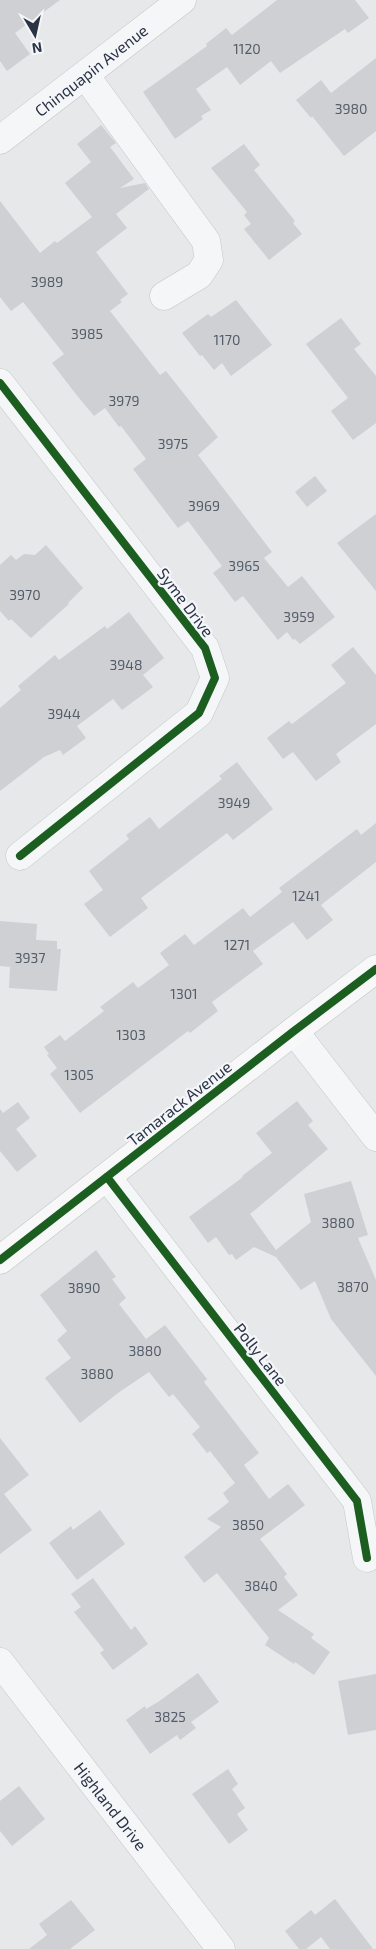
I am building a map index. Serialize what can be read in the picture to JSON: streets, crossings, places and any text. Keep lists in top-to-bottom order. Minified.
{"streets":{"main road":["Tamarack Avenue"],"street":["Chinquapin Avenue","Syme Drive","Polly Lane","Highland Drive"]},"crossings":[["Tamarack Avenue","Polly Lane"]],"house_numbers":["1120","3980","3989","3985","1170","3979","3975","3969","3965","3970","3959","3948","3944","3949","1241","1271","3937","1301","1303","1305","3880","3870","3890","3880","3880","3850","3840","3825"],"north":"bottom"}
